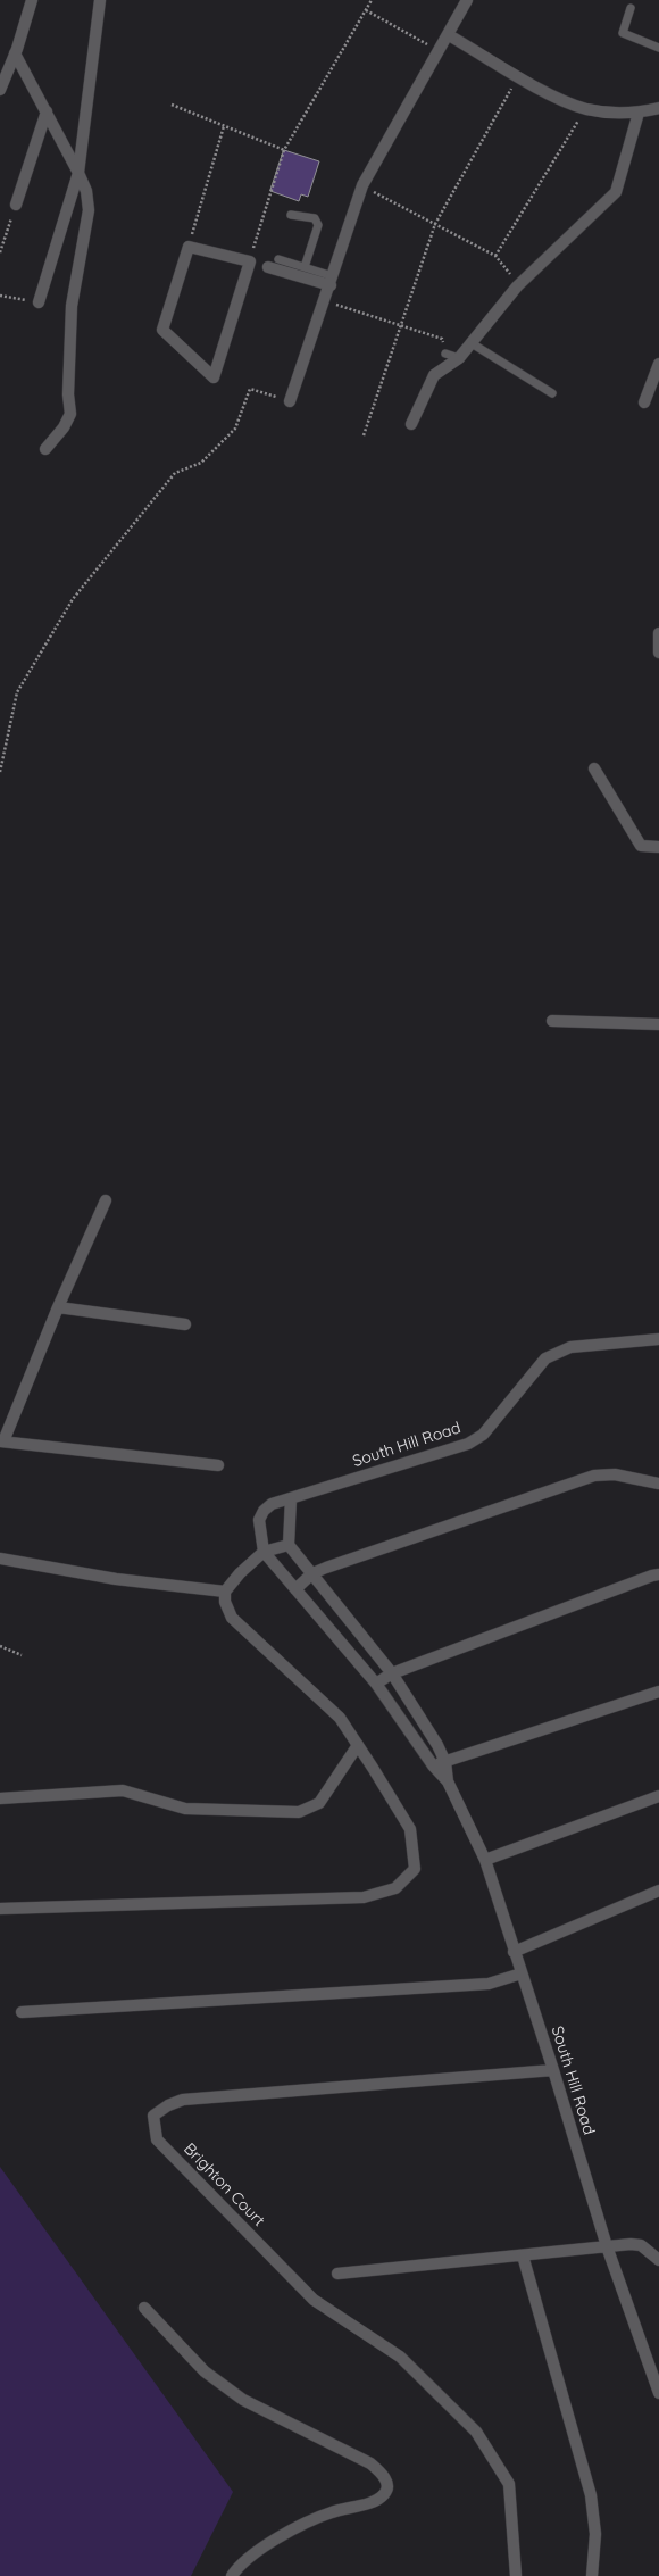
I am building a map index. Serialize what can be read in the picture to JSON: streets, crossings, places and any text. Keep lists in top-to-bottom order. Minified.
{"streets":{"street":["South Hill Road","Brighton Court"]},"crossings":[["South Hill Road","Brighton Court"]]}
